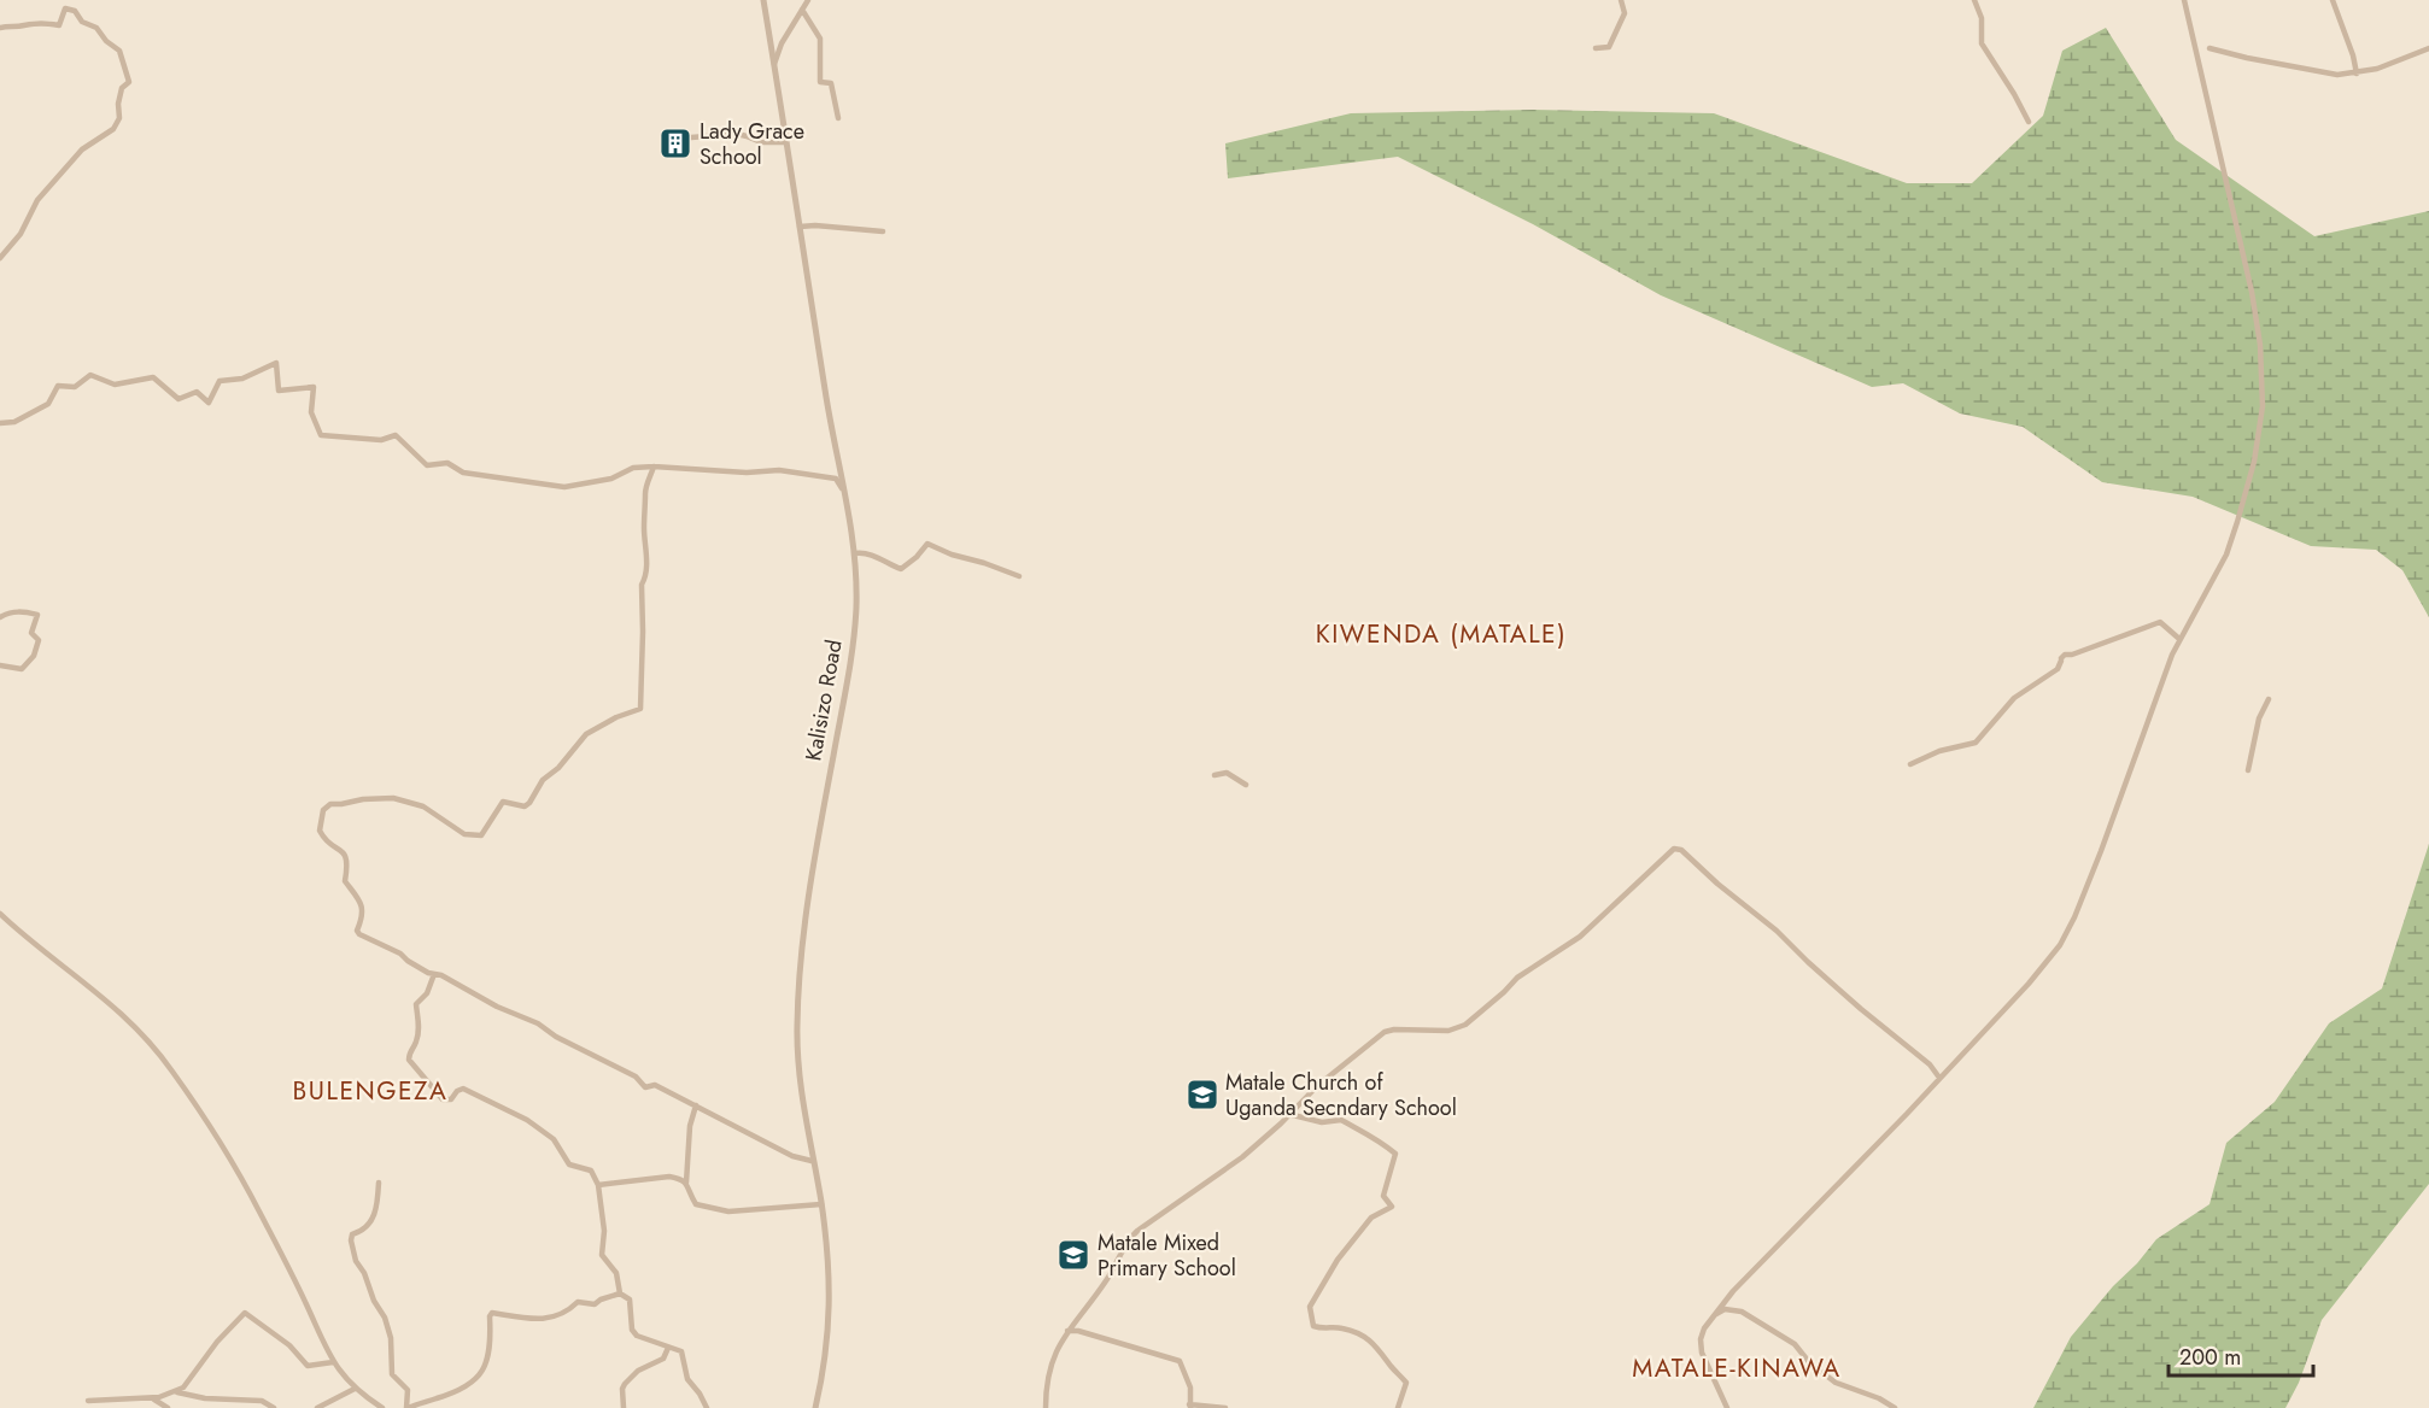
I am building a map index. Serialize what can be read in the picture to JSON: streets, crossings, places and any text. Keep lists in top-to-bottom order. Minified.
{"streets":{"street":["Kalisizo Road"]},"districts":["KIWENDA (MATALE)","BULENGEZA","MATALE-KINAWA"],"places":{"building":["Lady Grace School"],"school or university":["Matale Church of Uganda Secndary School","Matale Mixed Primary School"]},"scale_bar":"200 m"}
